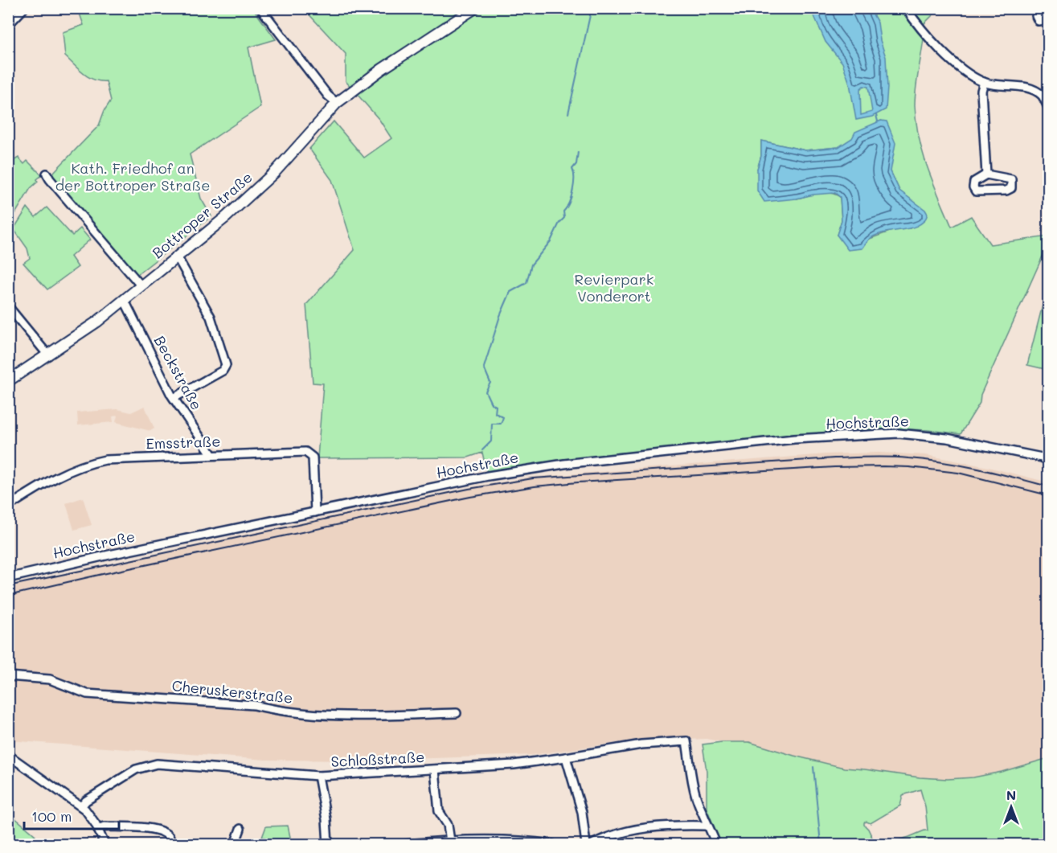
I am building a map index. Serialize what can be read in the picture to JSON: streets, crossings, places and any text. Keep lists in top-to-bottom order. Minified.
{"streets":{"main road":["Bottroper Straße"],"street":["Beckstraße","Hochstraße","Emsstraße","Cheruskerstraße","Schloßstraße"]},"crossings":[["Bottroper Straße","Beckstraße"],["Beckstraße","Emsstraße"],["Hochstraße","Emsstraße"]],"parks":["Kath. Friedhof an der Bottroper Straße","Revierpark Vonderort"],"scale_bar":"100 m","north":"top"}
